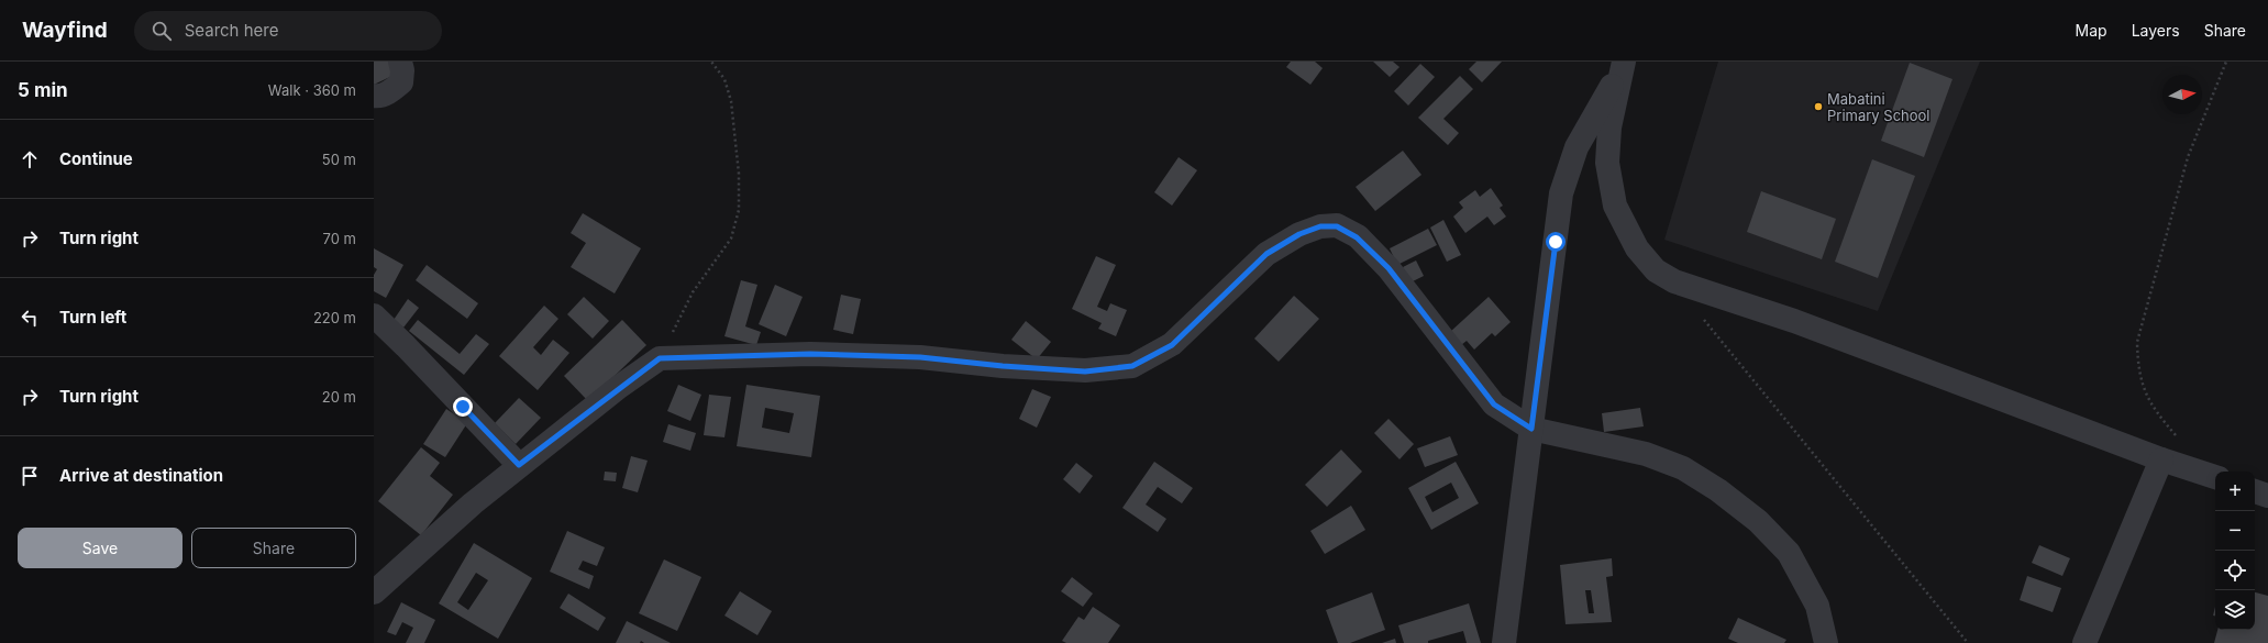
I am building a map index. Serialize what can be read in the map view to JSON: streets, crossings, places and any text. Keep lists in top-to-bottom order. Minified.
{"places":["Mabatini Primary School"],"north":"right","page":{"header":"Wayfind","search":"Search here","nav":["Map","Layers","Share"],"heading":["5 min","Walk · 360 m"],"list":[["Continue","50 m"],["Turn right","70 m"],["Turn left","220 m"],["Turn right","20 m"],"Arrive at destination"],"map_buttons":["+","−"],"buttons":["Save","Share"]}}
